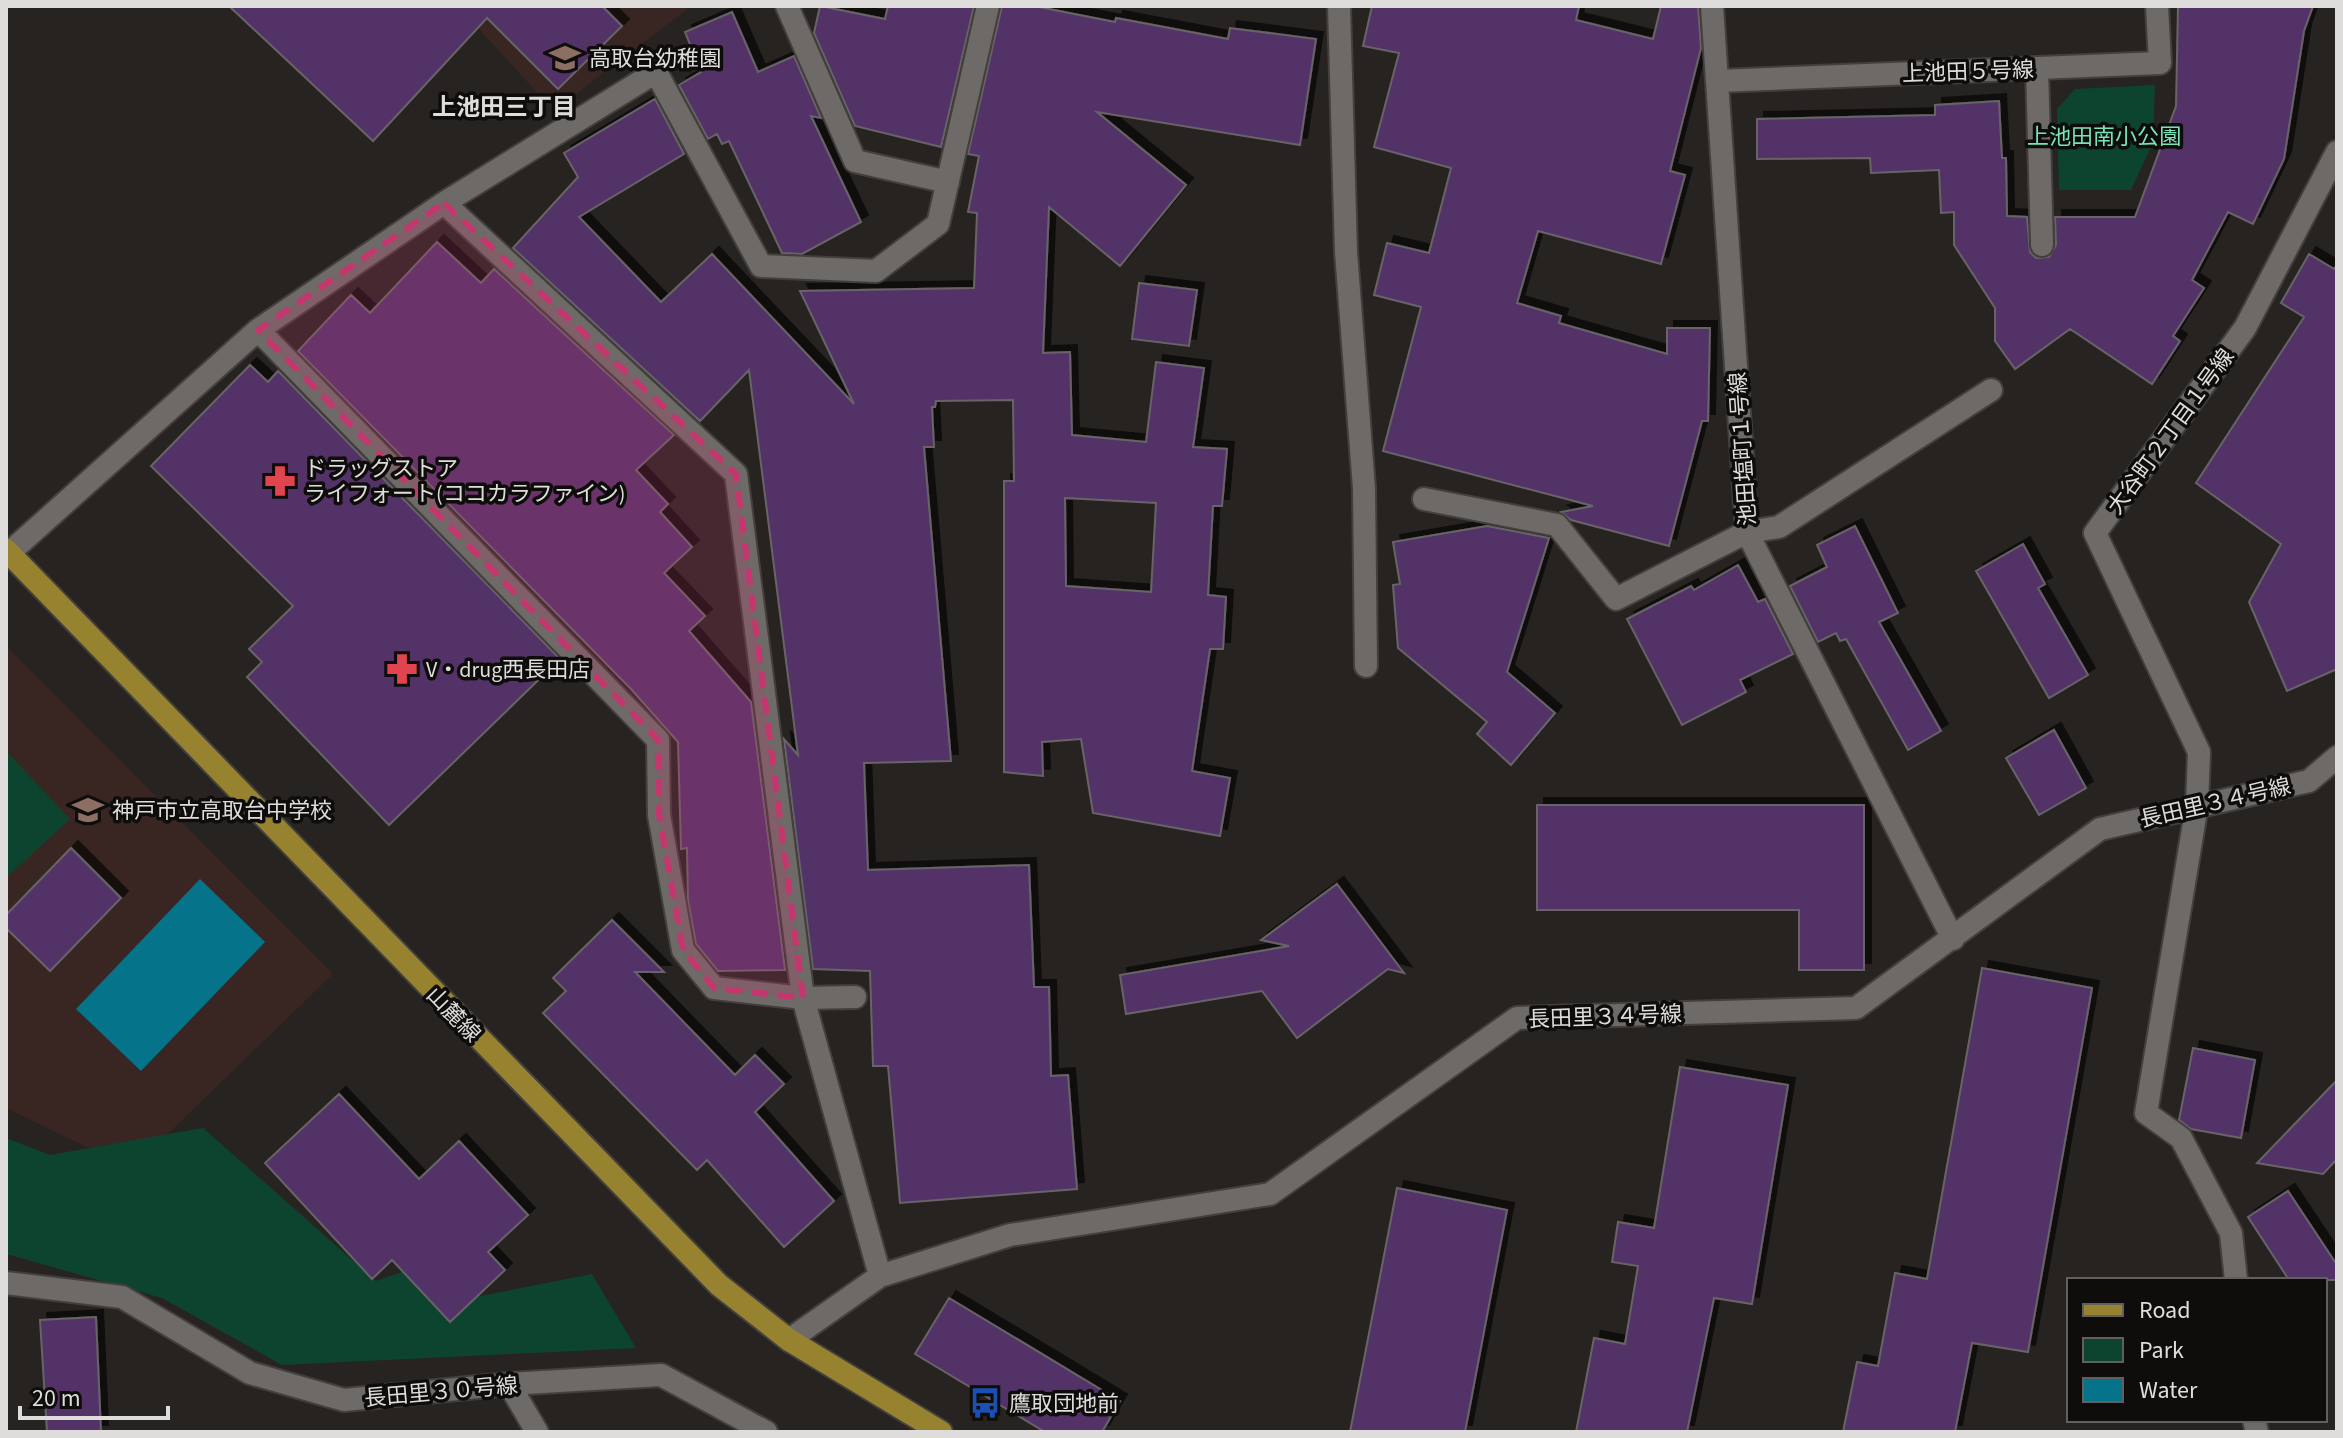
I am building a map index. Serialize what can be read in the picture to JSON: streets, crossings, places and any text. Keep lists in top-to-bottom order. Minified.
{"streets":{"main road":["山麓線"],"street":["上池田５号線","大谷町２丁目１号線","池田塩町１号線","長田里３４号線","長田里３０号線"]},"crossings":[["上池田５号線","池田塩町１号線"],["大谷町２丁目１号線","長田里３４号線"],["池田塩町１号線","長田里３４号線"],["長田里３４号線","山麓線"]],"districts":["上池田三丁目"],"parks":["上池田南小公園"],"places":{"school or university":["高取台幼稚園","神戸市立高取台中学校"],"pharmacy":["ドラッグストア ライフォート(ココカラファイン)","V・drug西長田店"],"bus stop":["鷹取団地前"]},"legend":["Road","Park","Water"],"scale_bar":"20 m"}
